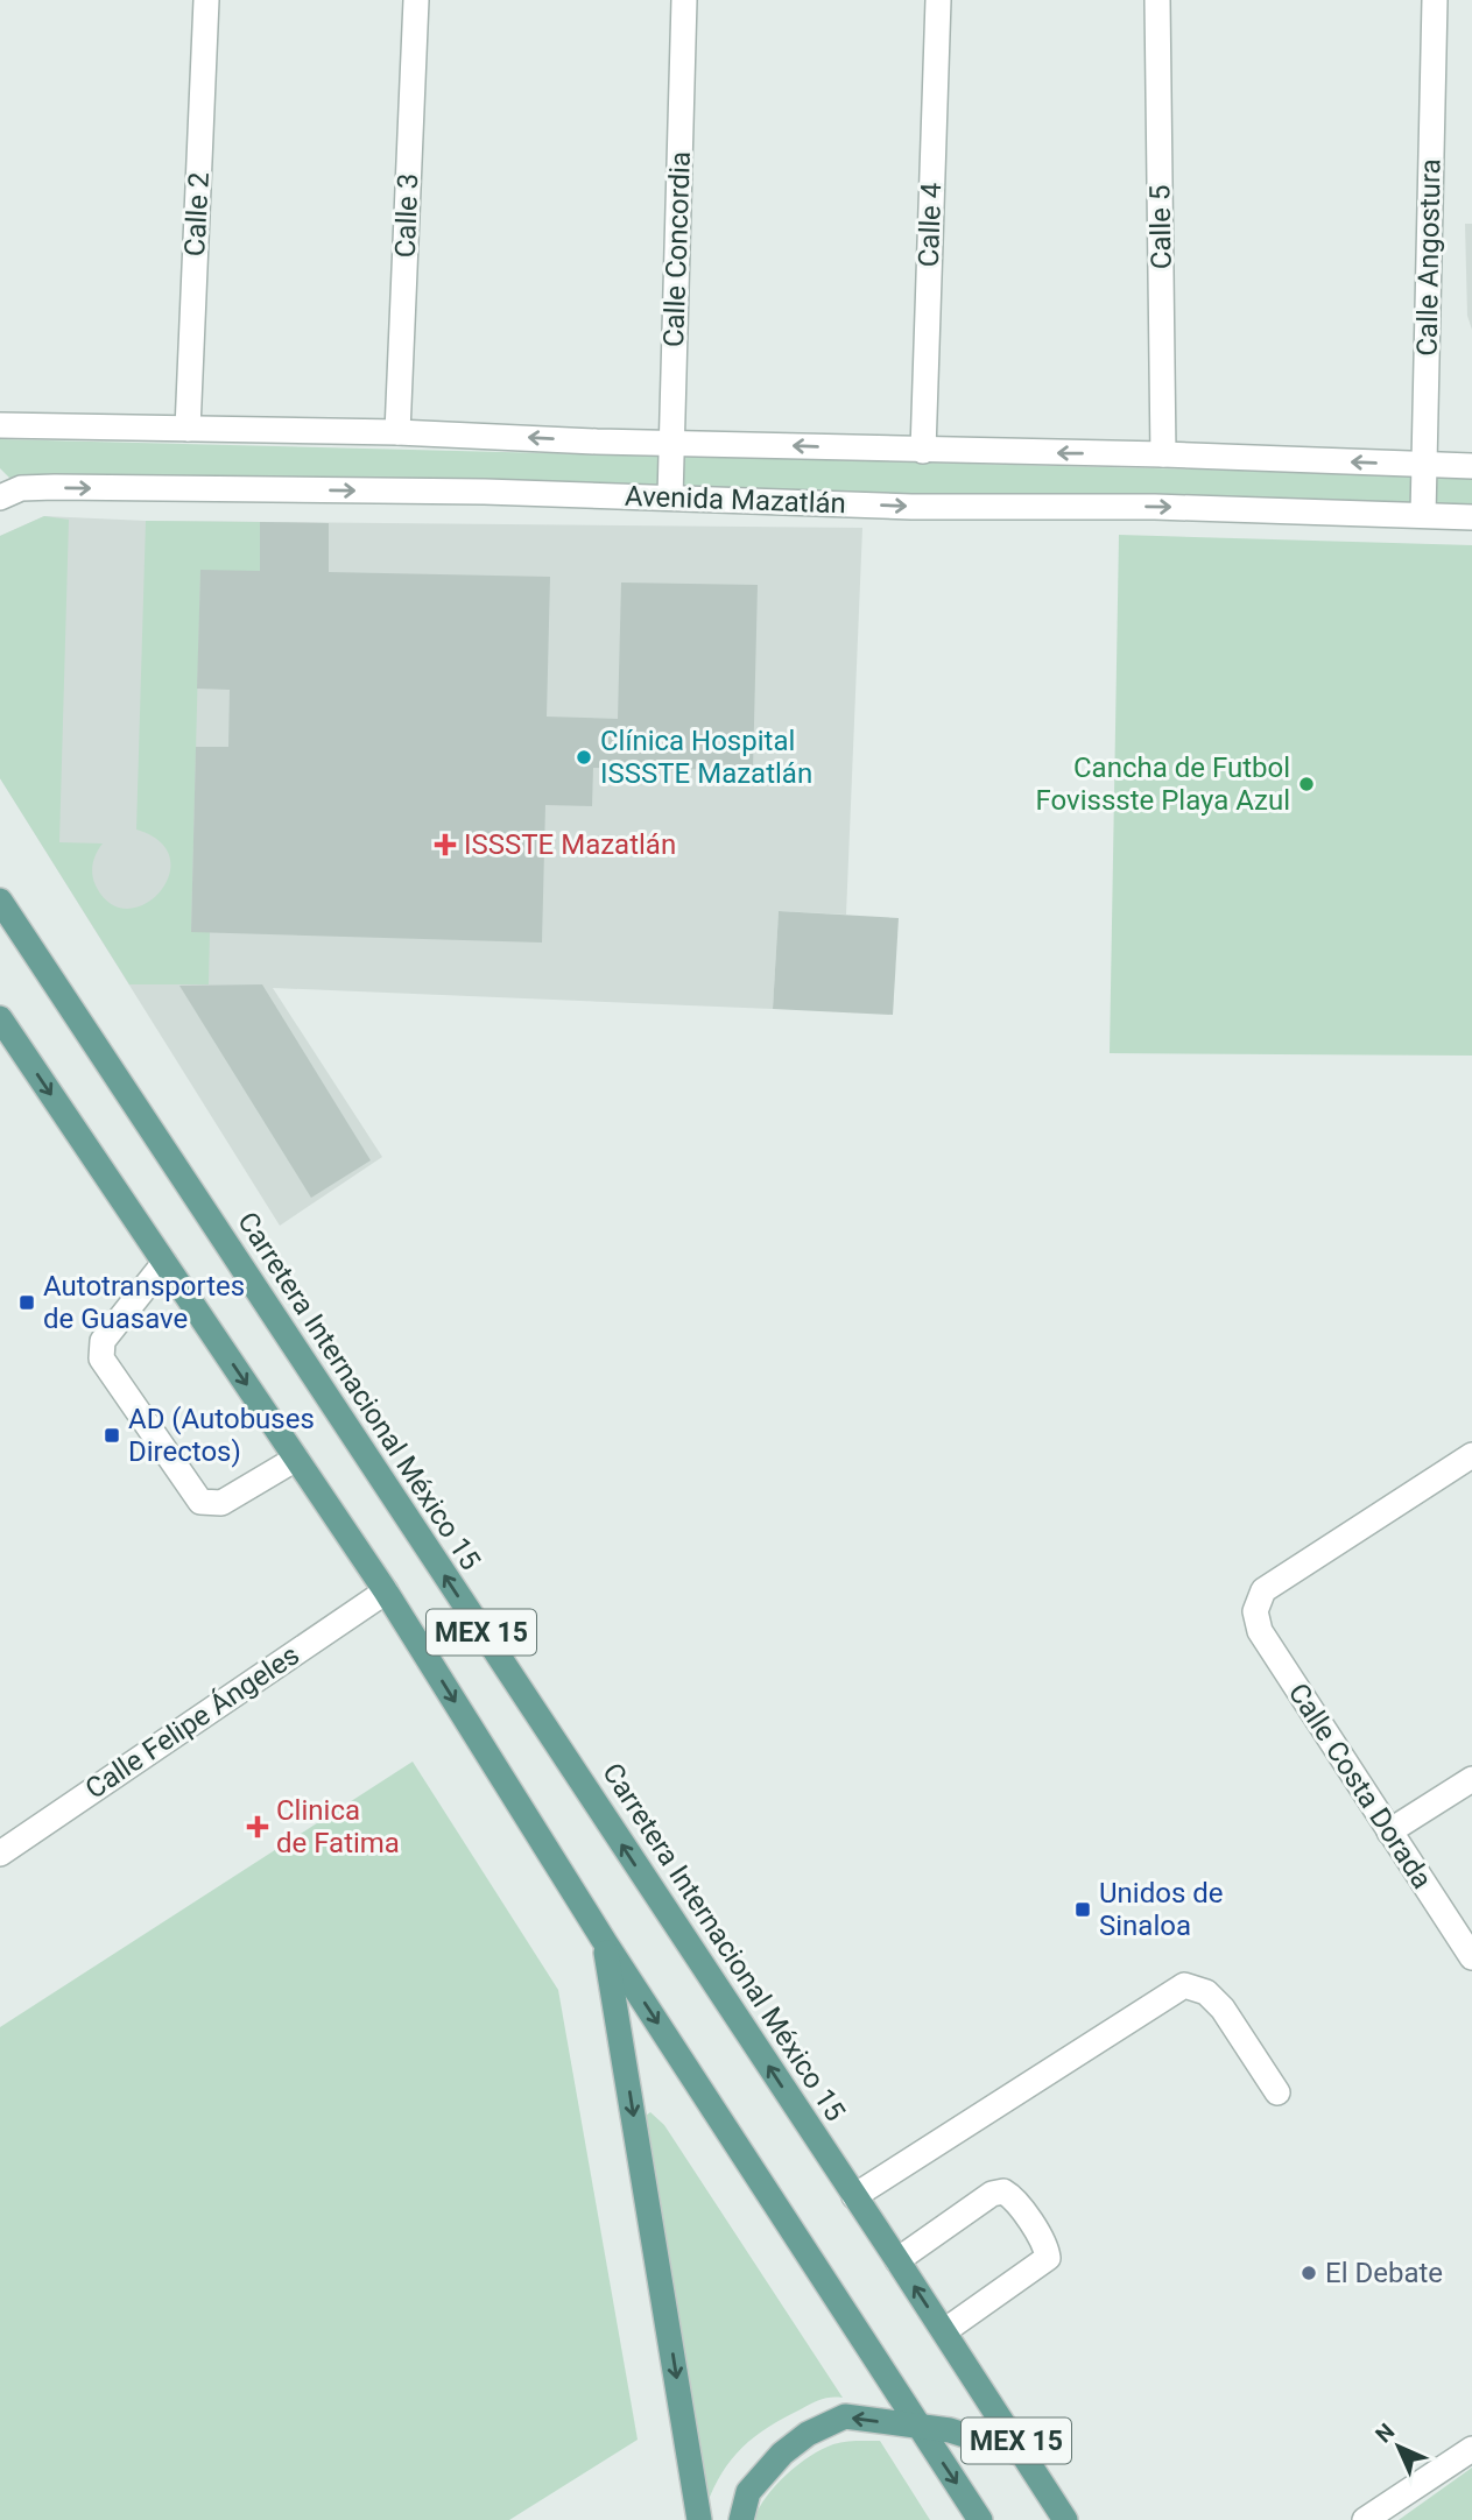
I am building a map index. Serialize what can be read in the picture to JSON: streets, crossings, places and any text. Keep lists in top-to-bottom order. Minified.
{"streets":{"main road":["Carretera Internacional México 15","MEX 15"],"street":["Calle 2","Calle 3","Calle 4","Calle 5","Calle Concordia","Calle Angostura","Avenida Mazatlán","Calle Felipe Ángeles","Calle Costa Dorada"]},"crossings":[["Calle 2","Avenida Mazatlán"],["Calle 3","Avenida Mazatlán"],["Calle 4","Avenida Mazatlán"],["Calle 5","Avenida Mazatlán"],["Calle Concordia","Avenida Mazatlán"],["Calle Angostura","Avenida Mazatlán"],["Carretera Internacional México 15","MEX 15"],["MEX 15","Calle Felipe Ángeles"]],"places":{"other":["Clínica Hospital ISSSTE Mazatlán","Cancha de Futbol Fovissste Playa Azul","El Debate"],"health":["ISSSTE Mazatlán","Clinica de Fatima"],"transit":["Autotransportes de Guasave","AD (Autobuses Directos)","Unidos de Sinaloa"]},"north":"top left"}
